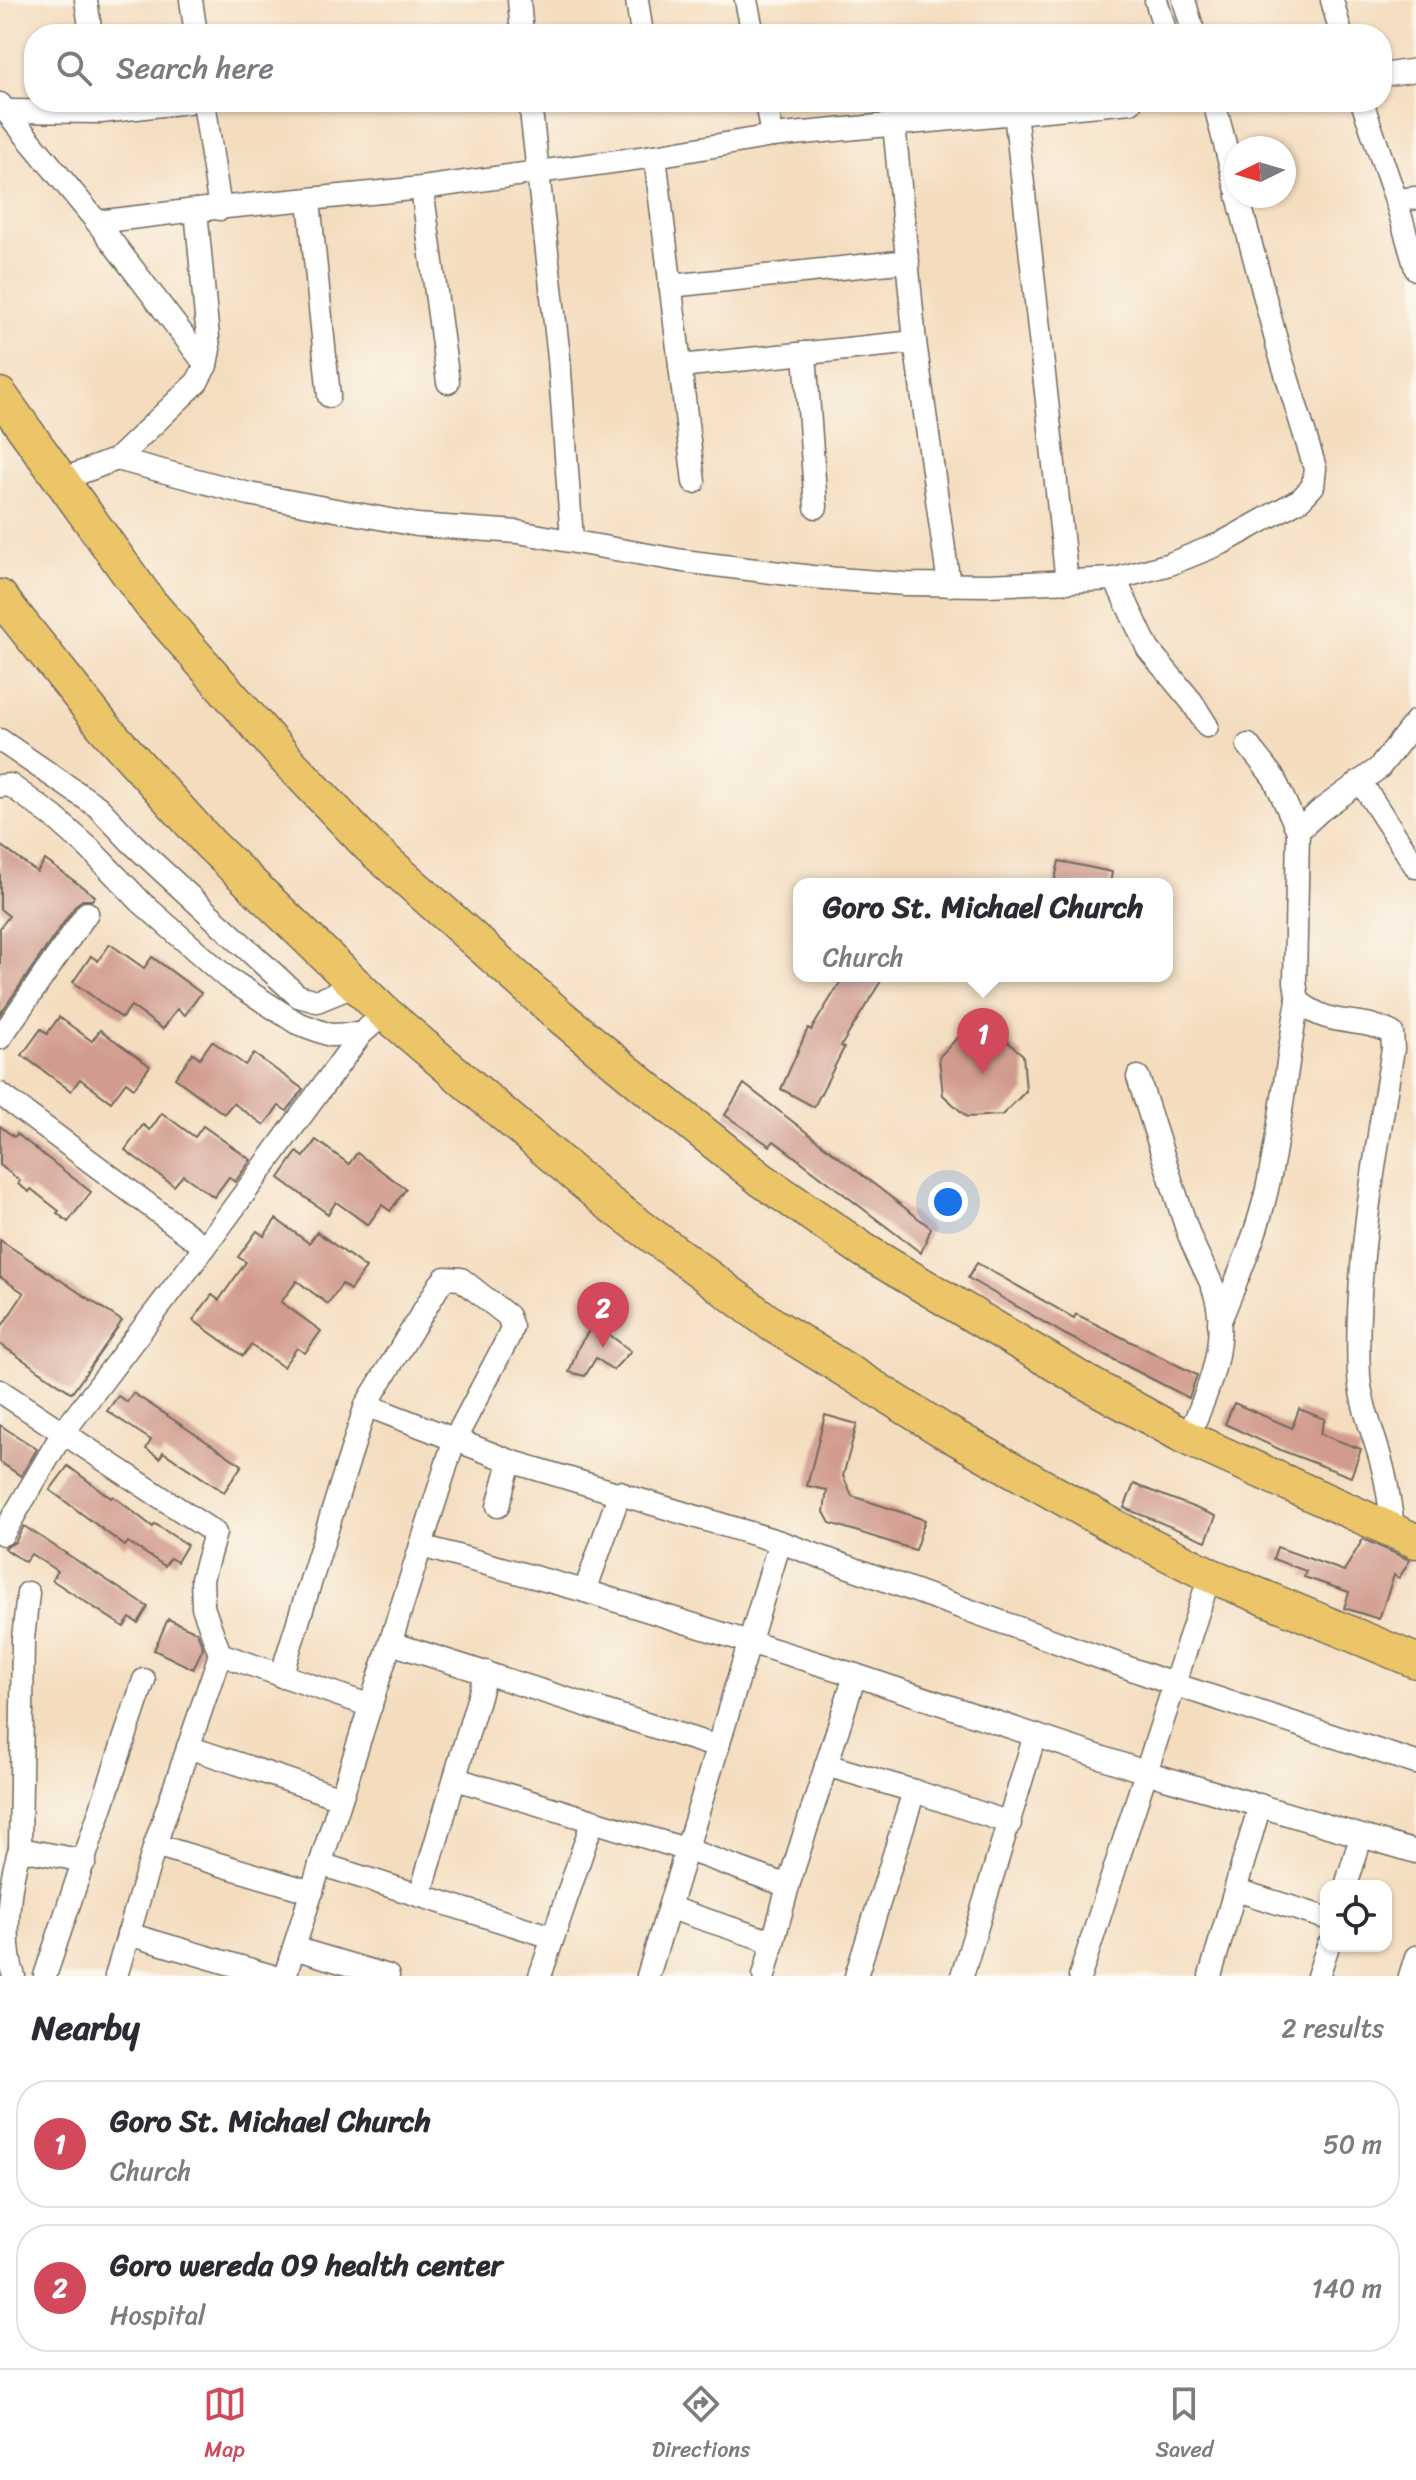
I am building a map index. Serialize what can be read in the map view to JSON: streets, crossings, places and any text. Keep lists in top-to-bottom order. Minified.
{"north":"left","page":{"search":"Search here","popup":["Goro St. Michael Church","Church"],"pins":["1","2"],"heading":["Nearby","2 results"],"list":[{"mark":"1","name":"Goro St. Michael Church","note":"Church","value":"50 m"},{"mark":"2","name":"Goro wereda 09 health center","note":"Hospital","value":"140 m"}],"nav":["Map","Directions","Saved"]}}
